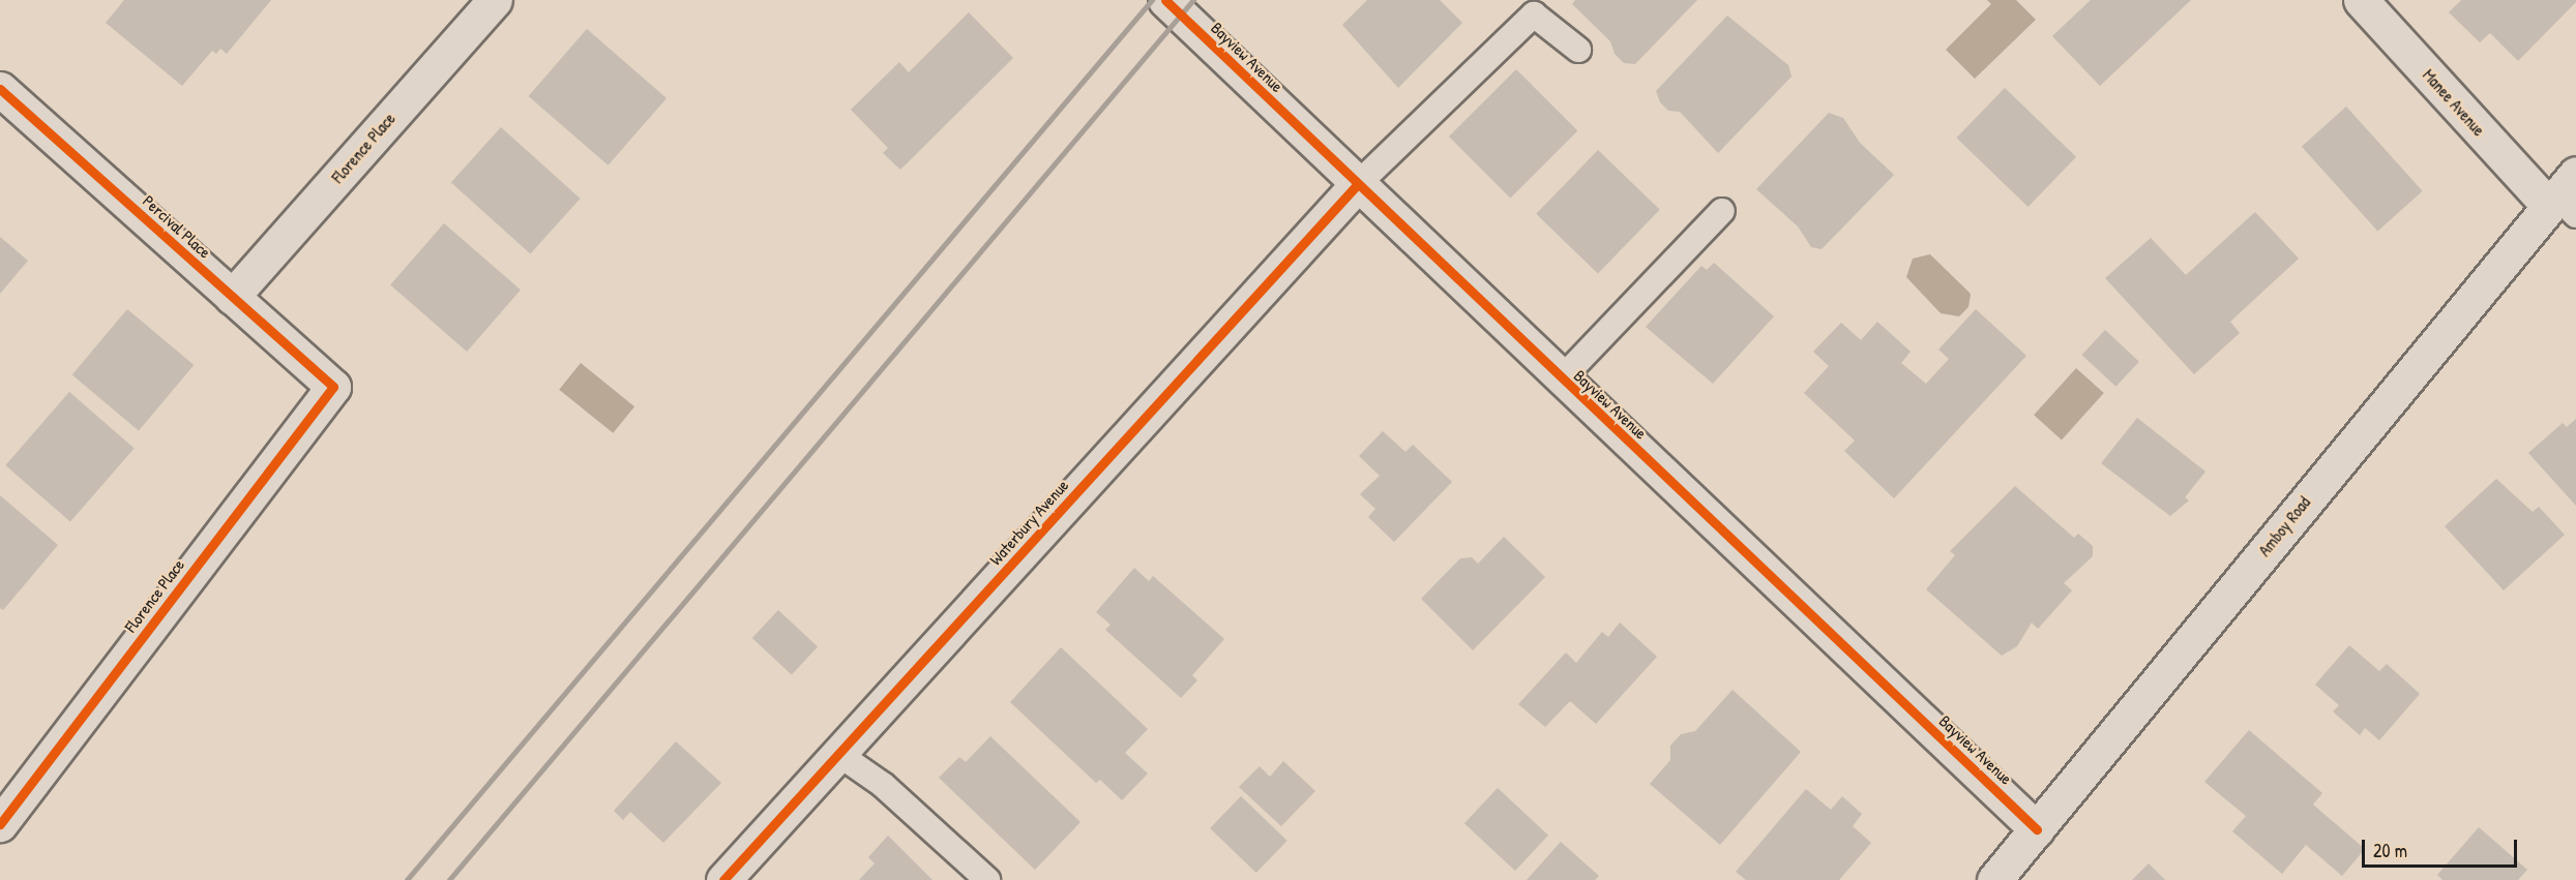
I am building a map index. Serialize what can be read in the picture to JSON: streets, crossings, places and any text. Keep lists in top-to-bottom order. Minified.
{"streets":{"street":["Bayview Avenue","Manee Avenue","Florence Place","Percival Place","Waterbury Avenue","Amboy Road"]},"crossings":[["Bayview Avenue","Waterbury Avenue"],["Bayview Avenue","Amboy Road"],["Manee Avenue","Amboy Road"],["Florence Place","Percival Place"]],"scale_bar":"20 m"}
